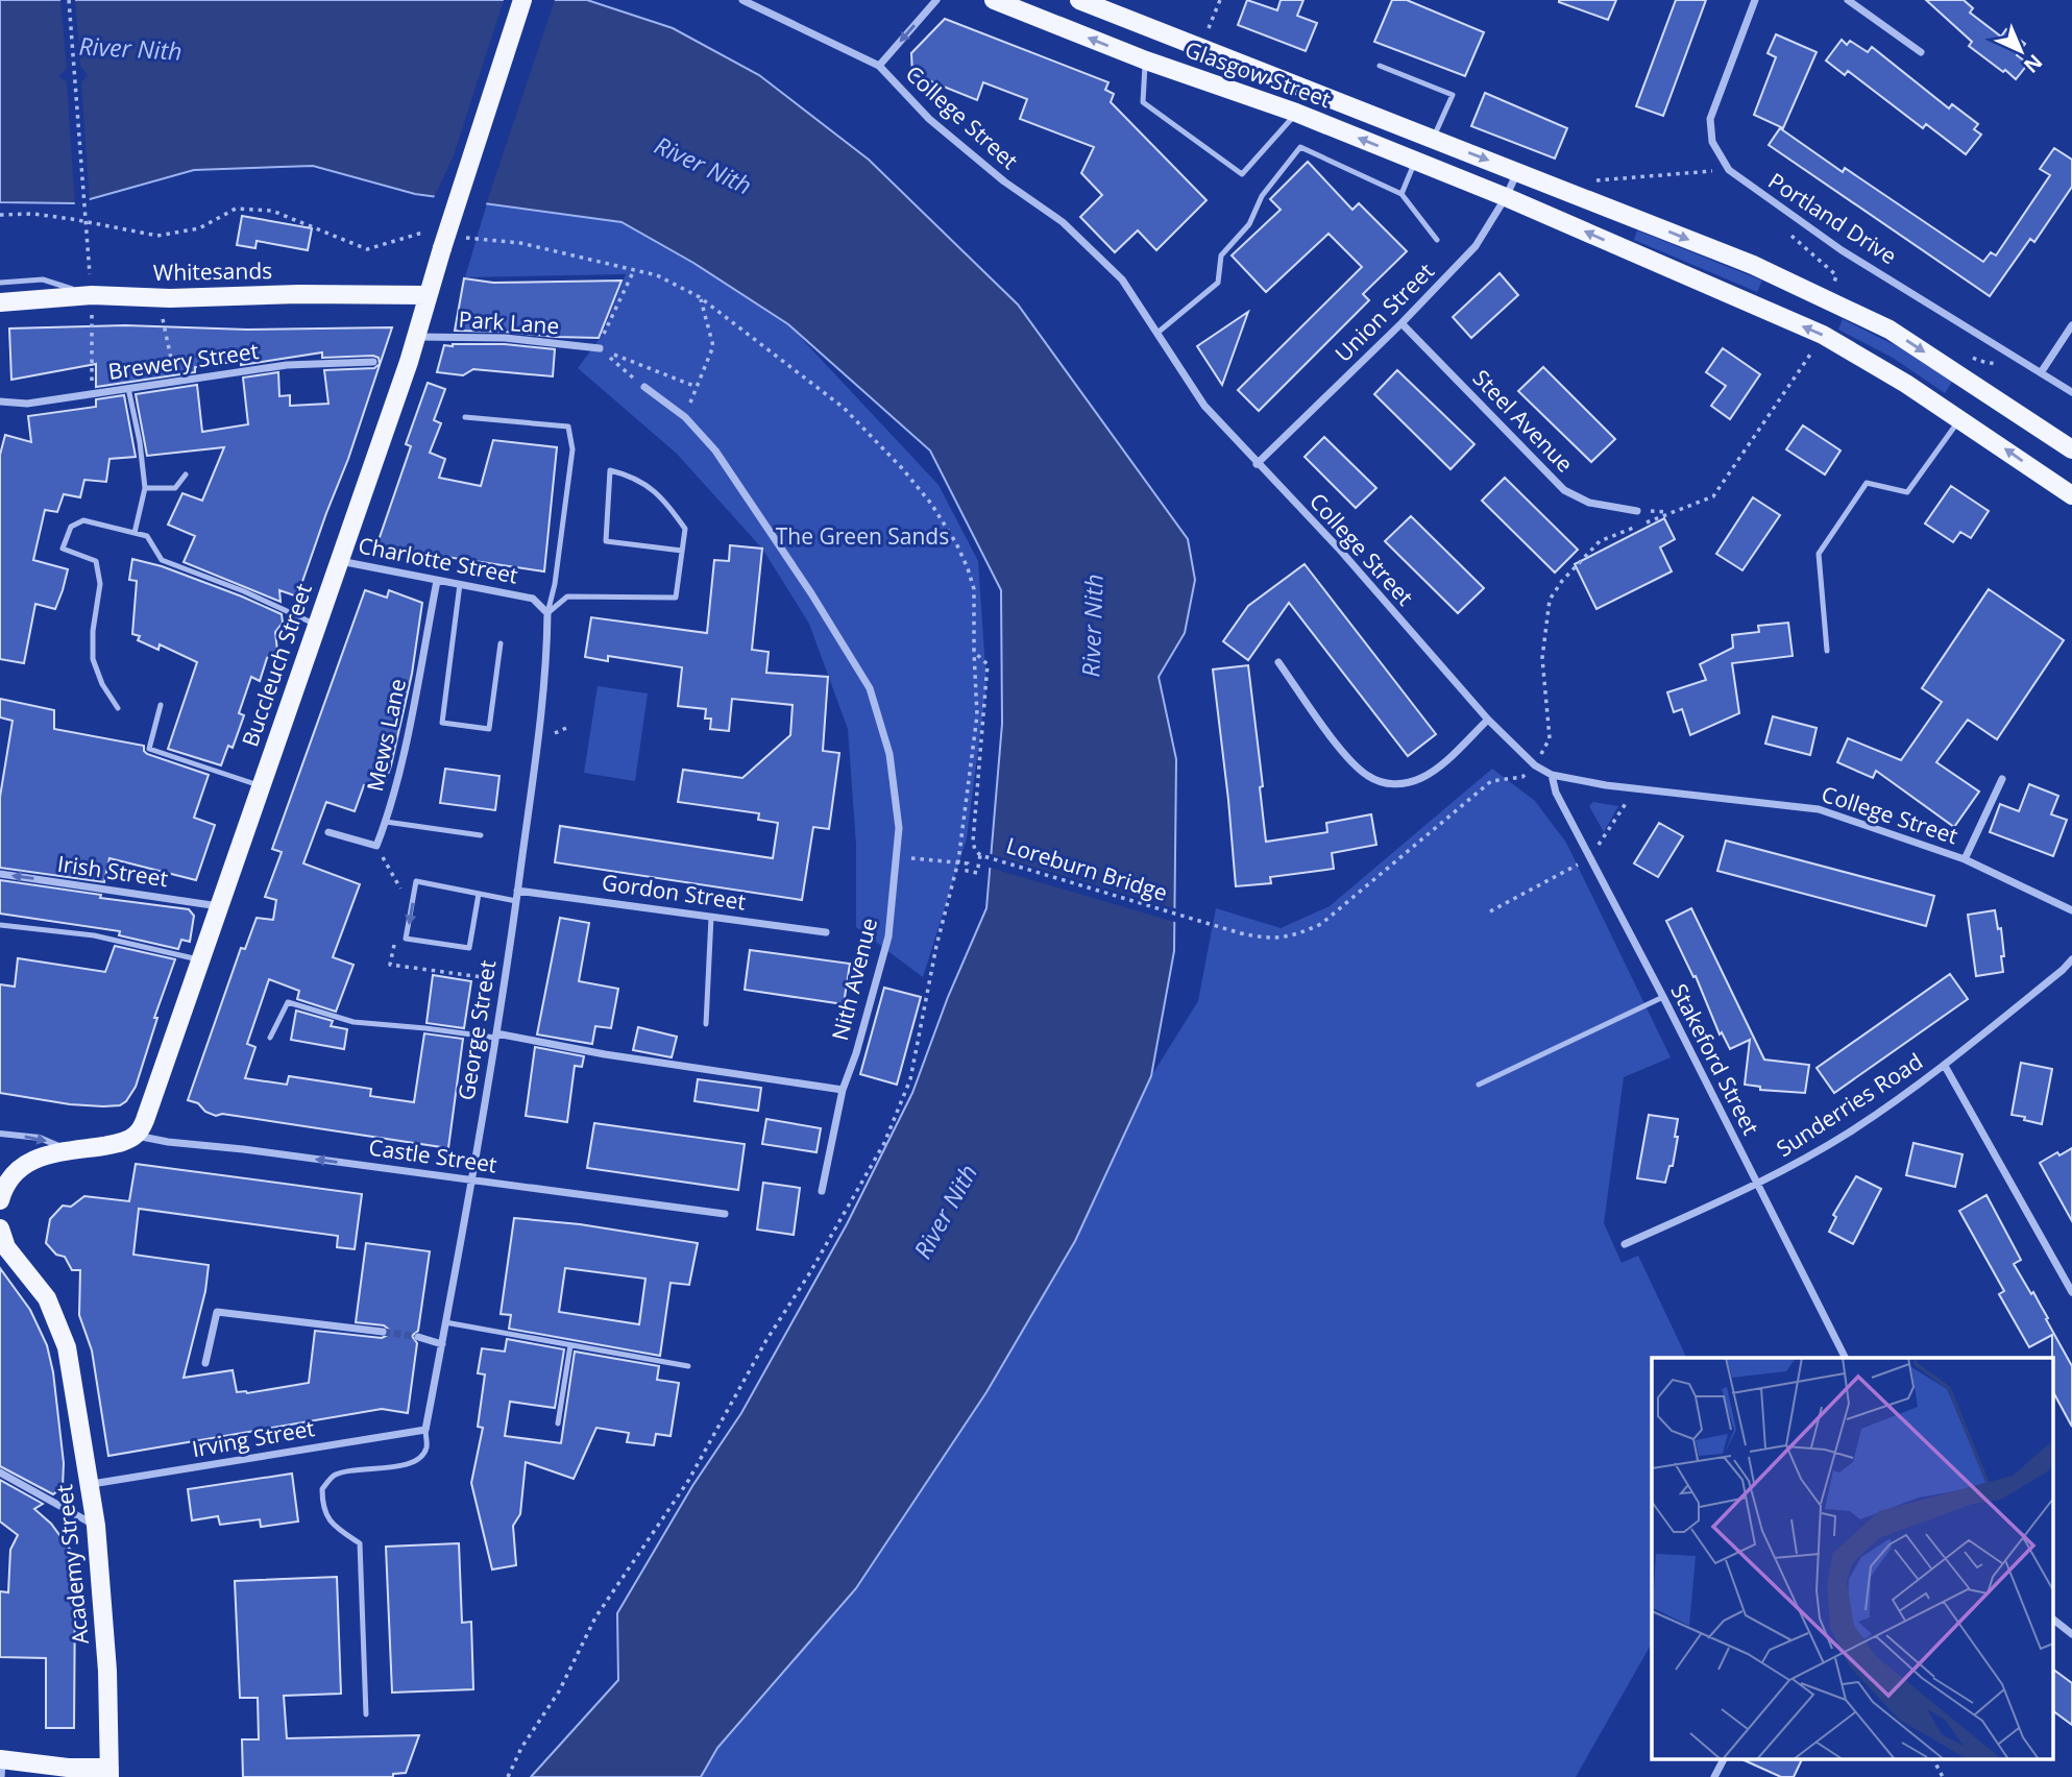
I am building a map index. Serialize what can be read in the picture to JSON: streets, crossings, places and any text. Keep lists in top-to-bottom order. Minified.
{"streets":{"main road":["Glasgow Street","Whitesands","Buccleuch Street","Academy Street"],"street":["College Street","Portland Drive","Union Street","Park Lane","Brewery Street","Steel Avenue","Charlotte Street","Mews Lane","Irish Street","Gordon Street","Nith Avenue","George Street","Stakeford Street","Sunderries Road","Castle Street","Irving Street"],"path":["Loreburn Bridge"]},"crossings":[["Glasgow Street","Union Street"],["College Street","Union Street"],["College Street","Loreburn Bridge"],["College Street","Stakeford Street"],["Whitesands","Buccleuch Street"],["Union Street","Steel Avenue"],["Park Lane","Buccleuch Street"],["Charlotte Street","Buccleuch Street"],["Charlotte Street","Mews Lane"],["Charlotte Street","George Street"],["Buccleuch Street","Irish Street"],["Buccleuch Street","Castle Street"],["Gordon Street","George Street"],["George Street","Castle Street"],["George Street","Irving Street"],["Stakeford Street","Sunderries Road"],["Irving Street","Academy Street"]],"one_way":["Irish Street","Castle Street"],"water":["River Nith"],"parks":["The Green Sands"],"north":"bottom right"}
